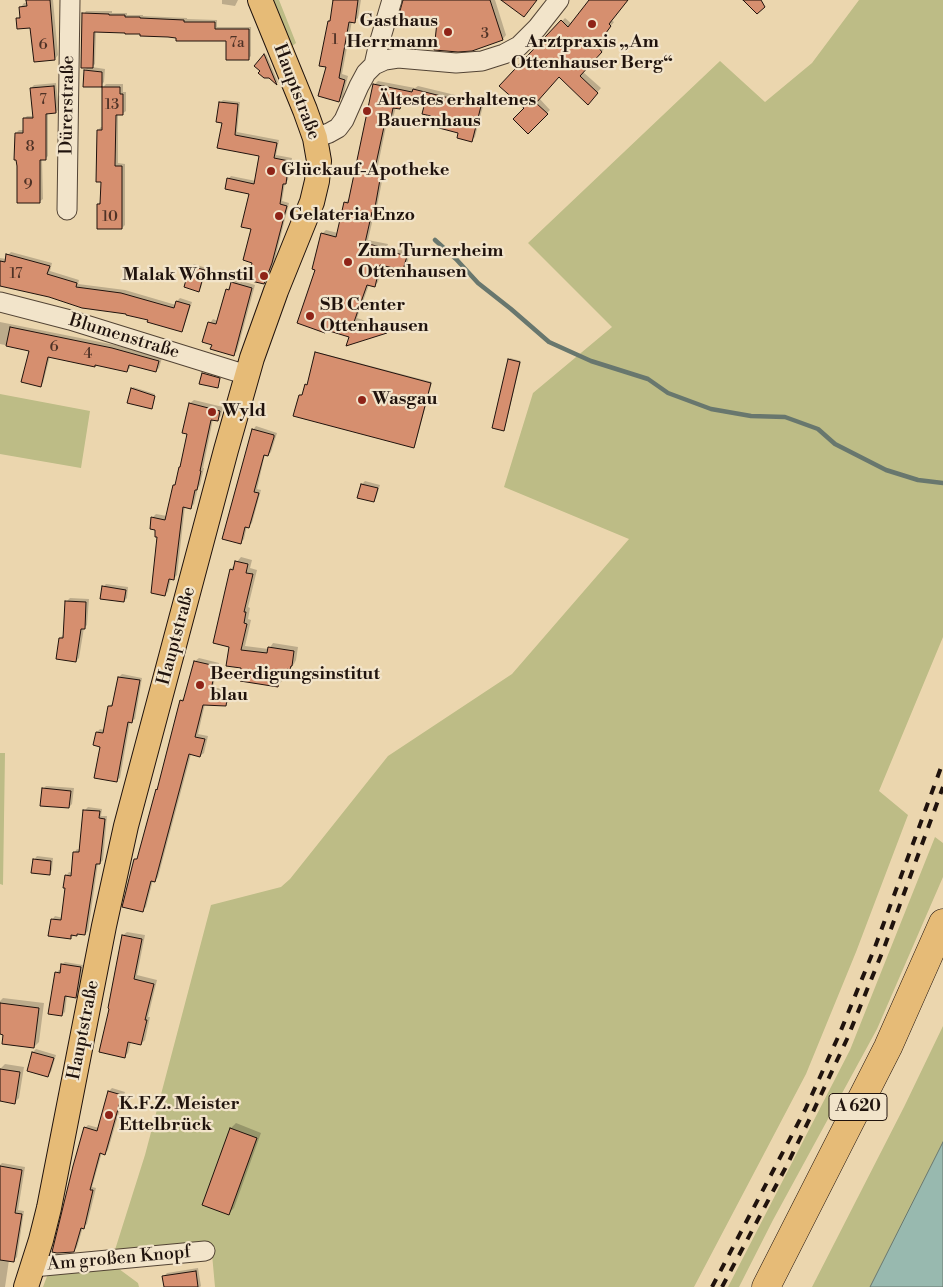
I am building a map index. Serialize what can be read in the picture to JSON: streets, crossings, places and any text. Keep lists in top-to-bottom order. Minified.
{"streets":{"highway":["A 620"],"main road":["Hauptstraße"],"street":["Dürerstraße","Blumenstraße","Am großen Knopf"]},"crossings":[["Hauptstraße","Blumenstraße"],["Hauptstraße","Am großen Knopf"]],"places":["Arztpraxis „Am Ottenhauser Berg“","Gasthaus Herrmann","Ältestes erhaltenes Bauernhaus","Glückauf-Apotheke","Gelateria Enzo","Zum Turnerheim Ottenhausen","Malak Wohnstil","SB Center Ottenhausen","Wasgau","Wyld","Beerdigungsinstitut blau","K.F.Z. Meister Ettelbrück"],"house_numbers":["3","1","7a","6","7","13","8","9","10","17","6","4"]}
